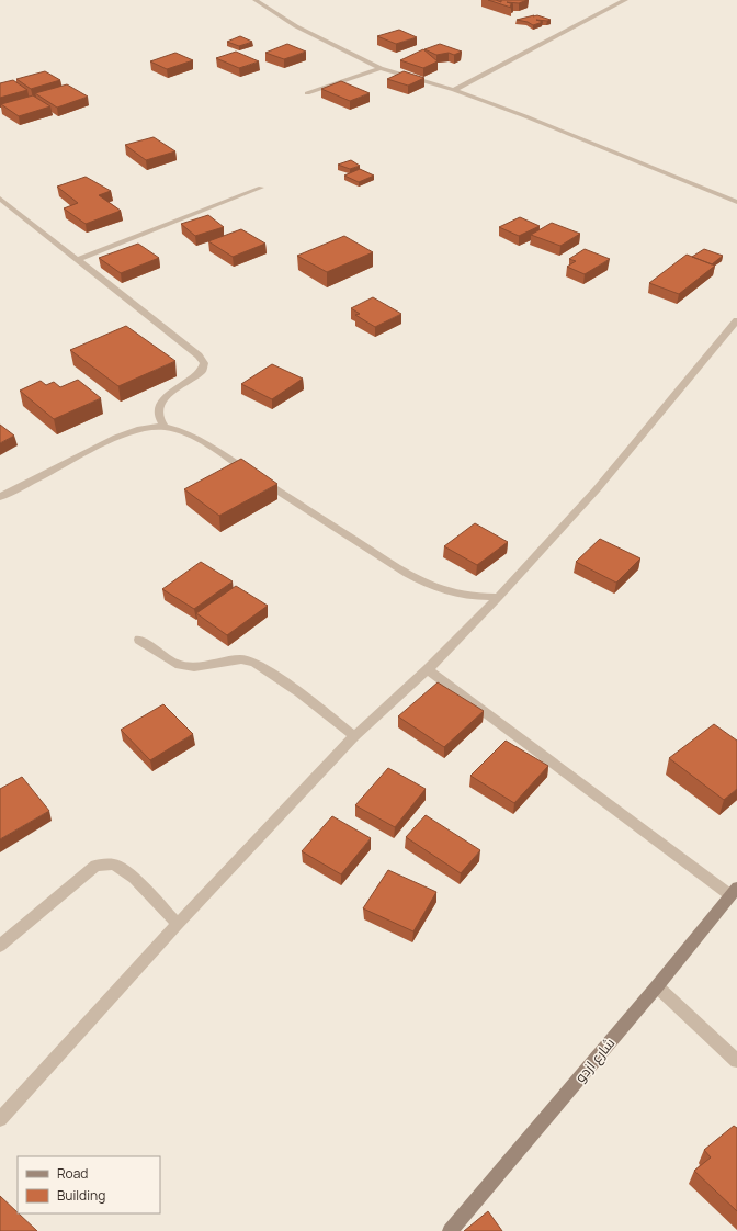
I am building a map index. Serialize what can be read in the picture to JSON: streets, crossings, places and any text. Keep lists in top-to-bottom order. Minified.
{"streets":{"street":["شارع ازدو"]},"legend":["Road","Building"]}
